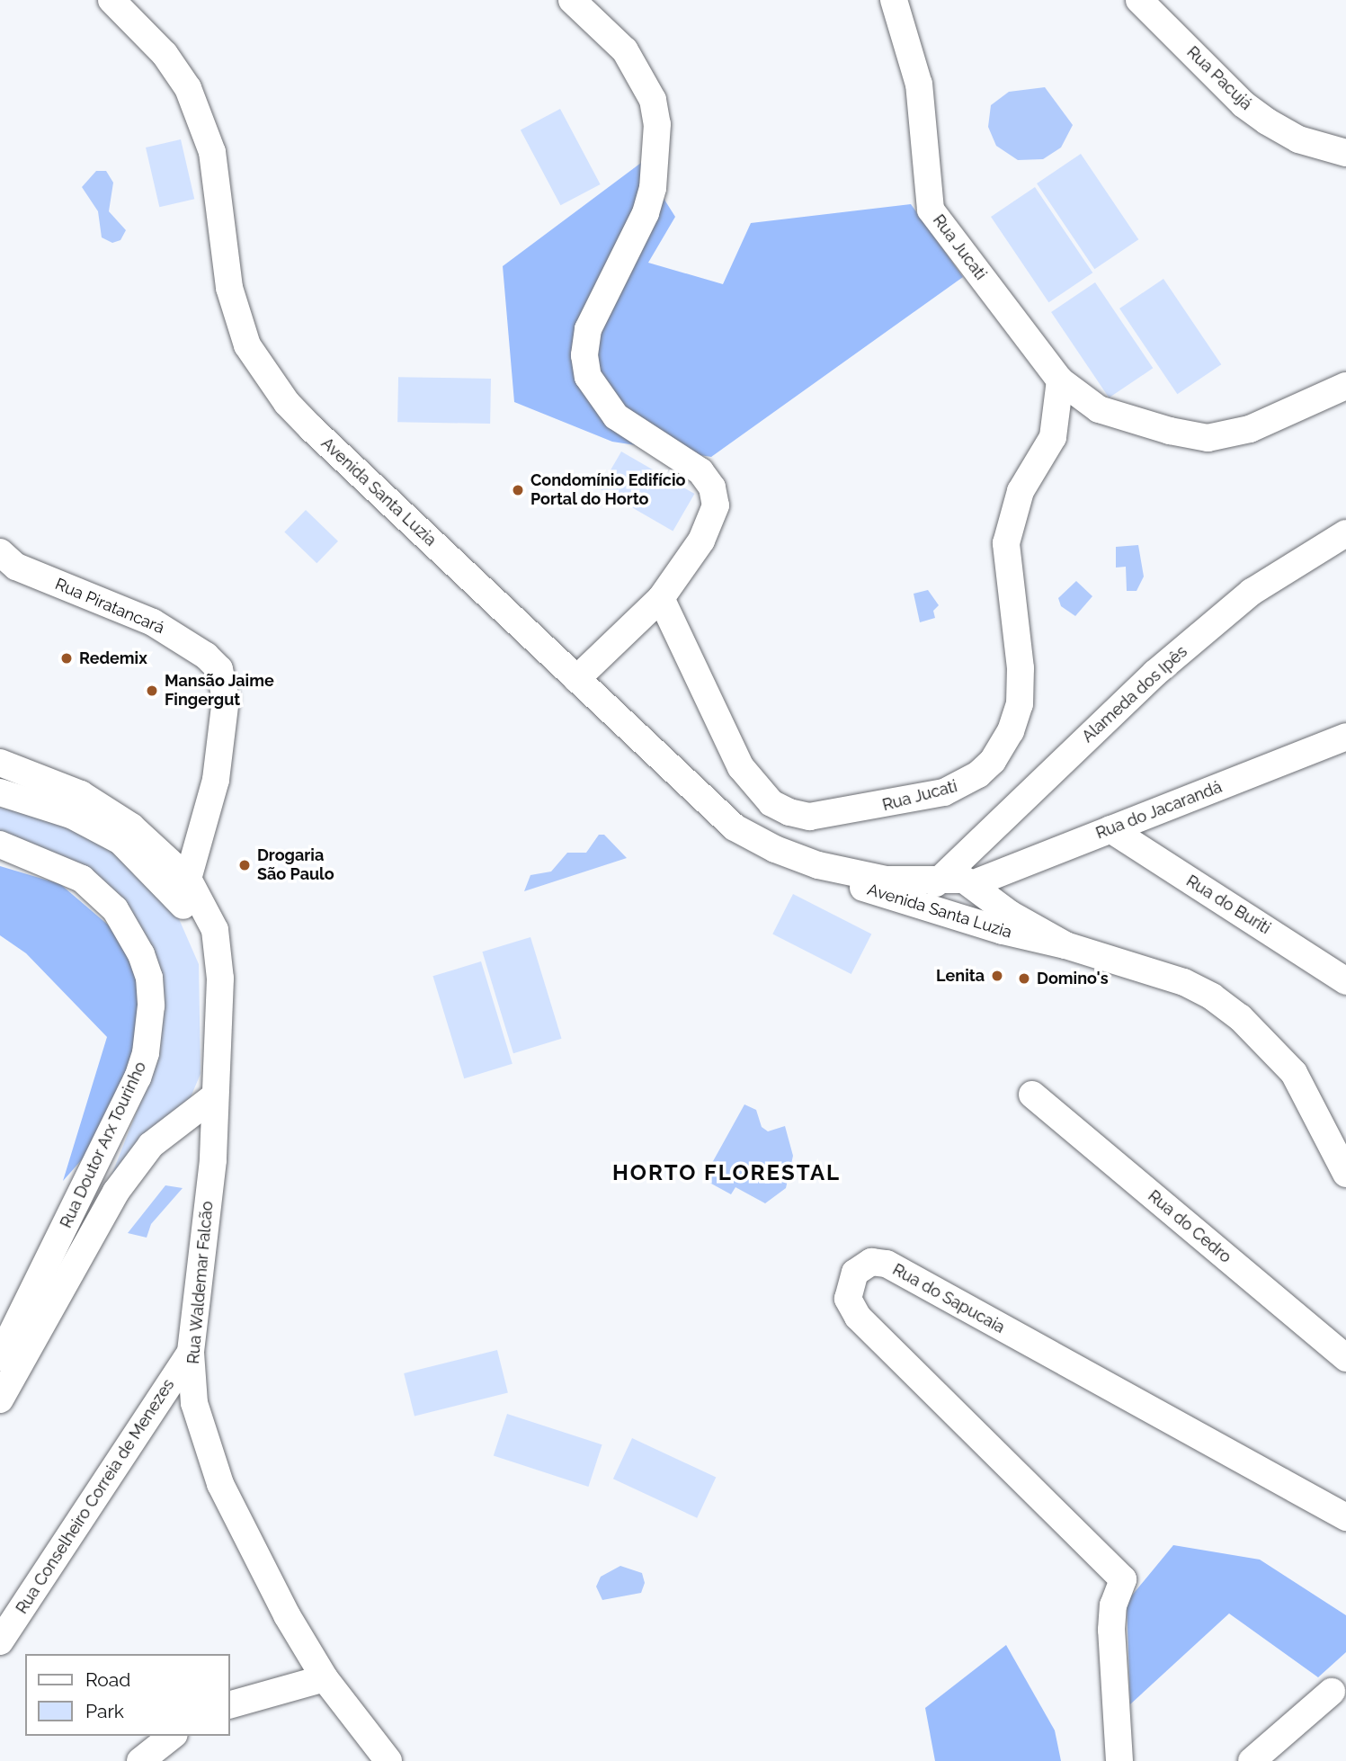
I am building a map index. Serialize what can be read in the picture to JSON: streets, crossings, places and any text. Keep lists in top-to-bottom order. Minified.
{"streets":{"street":["Rua Pacujá","Rua Jucati","Avenida Santa Luzia","Rua Piratancará","Alameda dos Ipês","Rua do Jacarandá","Rua do Buriti","Rua Doutor Arx Tourinho","Rua do Cedro","Rua Waldemar Falcão","Rua do Sapucaia","Rua Conselheiro Correia de Menezes"]},"crossings":[["Avenida Santa Luzia","Alameda dos Ipês"],["Avenida Santa Luzia","Rua do Jacarandá"],["Rua Piratancará","Rua Waldemar Falcão"],["Rua do Jacarandá","Rua do Buriti"],["Rua Waldemar Falcão","Rua Conselheiro Correia de Menezes"]],"districts":["HORTO FLORESTAL"],"places":["Condomínio Edifício Portal do Horto","Redemix","Mansão Jaime Fingergut","Drogaria São Paulo","Lenita","Domino's"],"legend":["Road","Park"]}
